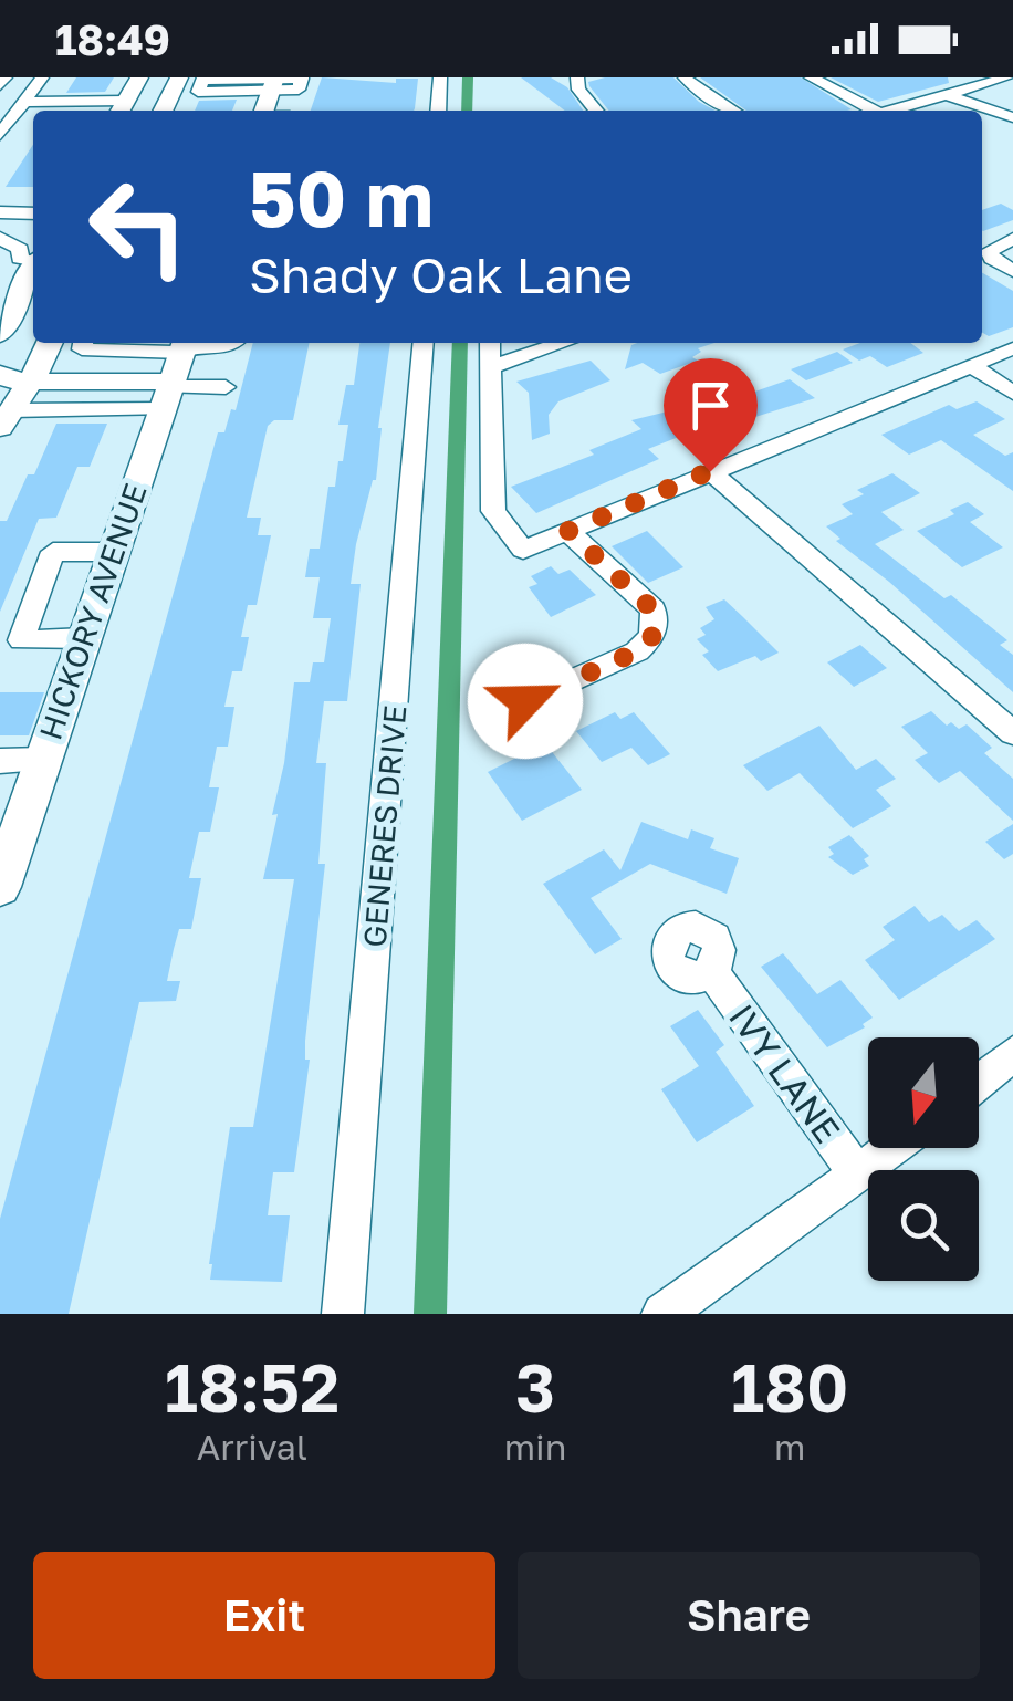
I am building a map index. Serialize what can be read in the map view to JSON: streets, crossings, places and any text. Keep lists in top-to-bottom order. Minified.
{"streets":{"main road":["HICKORY AVENUE"],"street":["GENERES DRIVE","IVY LANE"]},"north":"bottom","page":{"status":"18:49","turn":["50 m","Shady Oak Lane"],"eta":["18:52","Arrival","3","min","180","m"],"buttons":["Exit","Share"]}}
